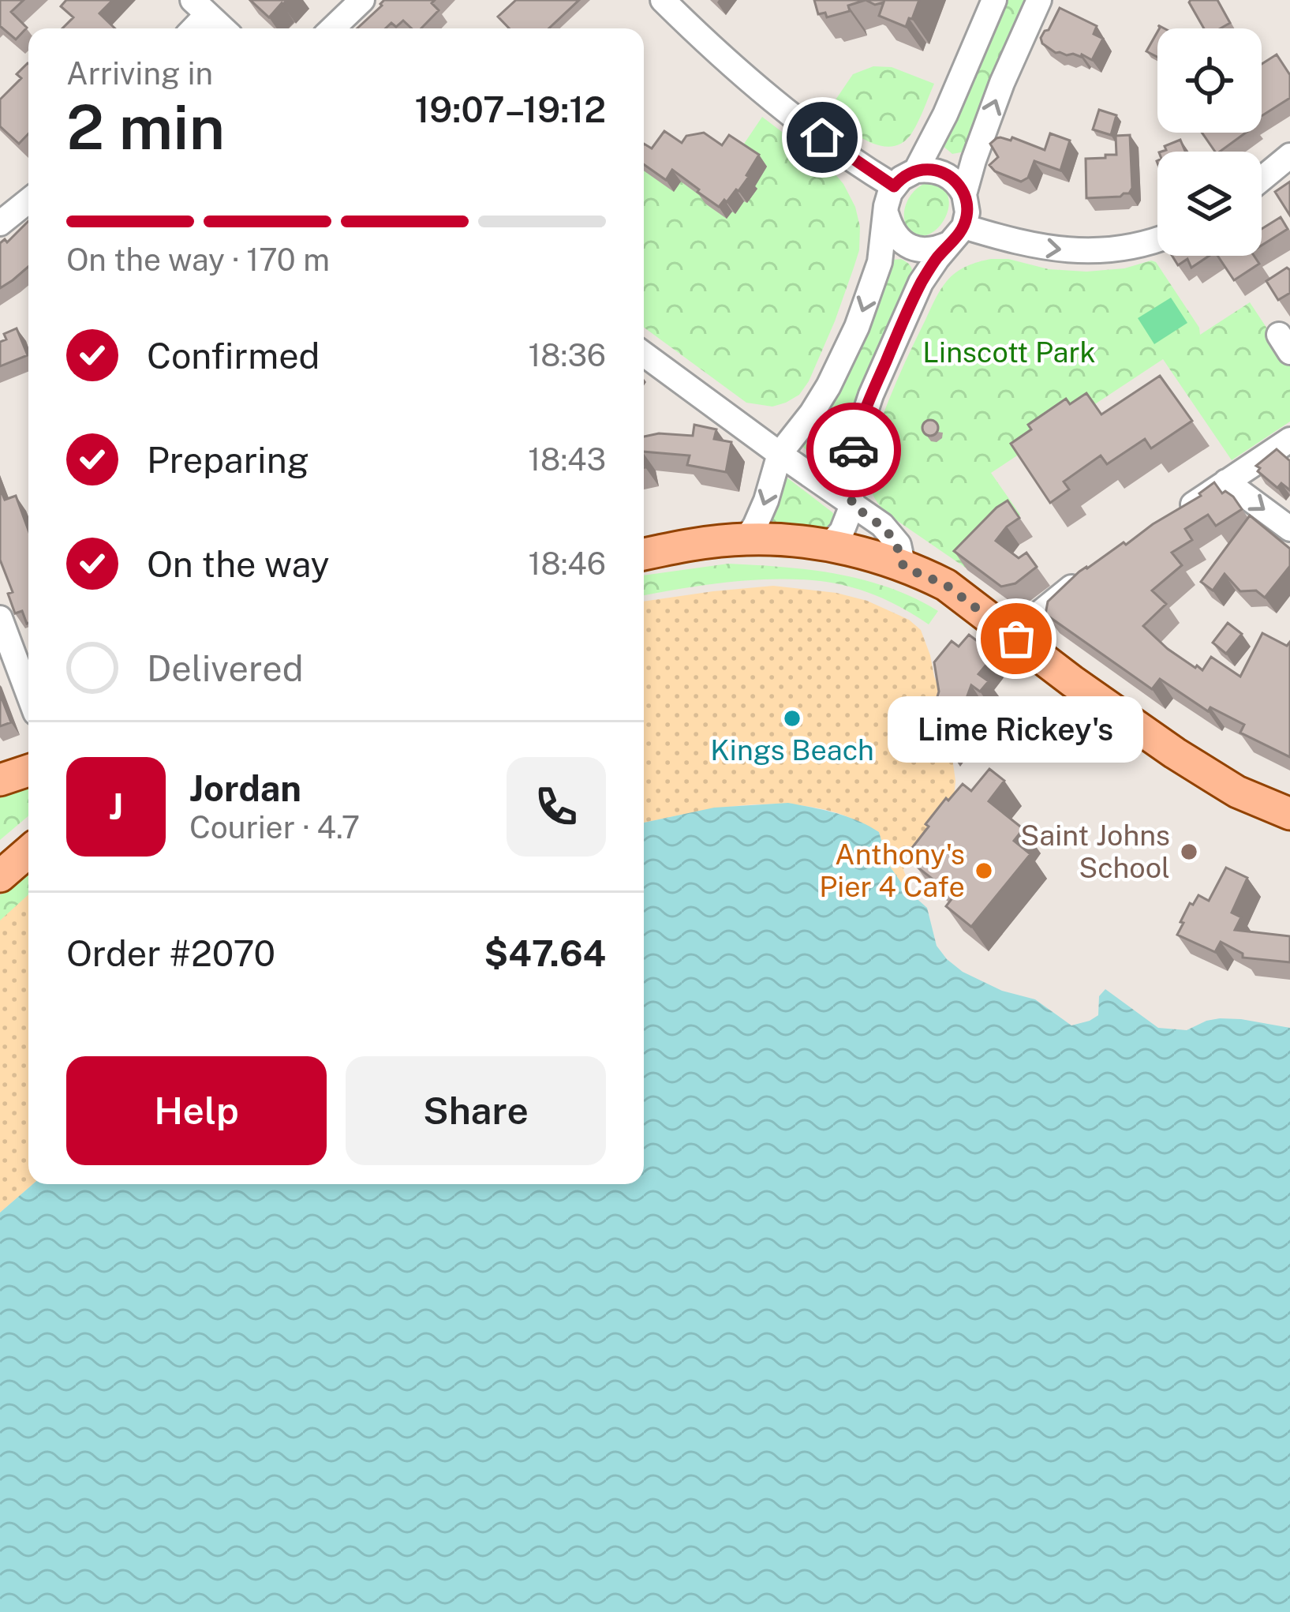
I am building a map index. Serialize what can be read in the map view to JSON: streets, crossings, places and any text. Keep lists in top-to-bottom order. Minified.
{"parks":["Linscott Park"],"places":["Lime Rickey's","Kings Beach","Saint Johns School","Anthony's Pier 4 Cafe"],"page":{"heading":["2 min","Arriving in","19:07–19:12"],"panel":["Jordan","Courier · 4.7","Order #2070","$47.64"],"bar":"On the way · 170 m","list":[["Confirmed","18:36"],["Preparing","18:43"],["On the way","18:46"],"Delivered"],"bubble":"Lime Rickey's","round":"J","buttons":["Help","Share"]}}
